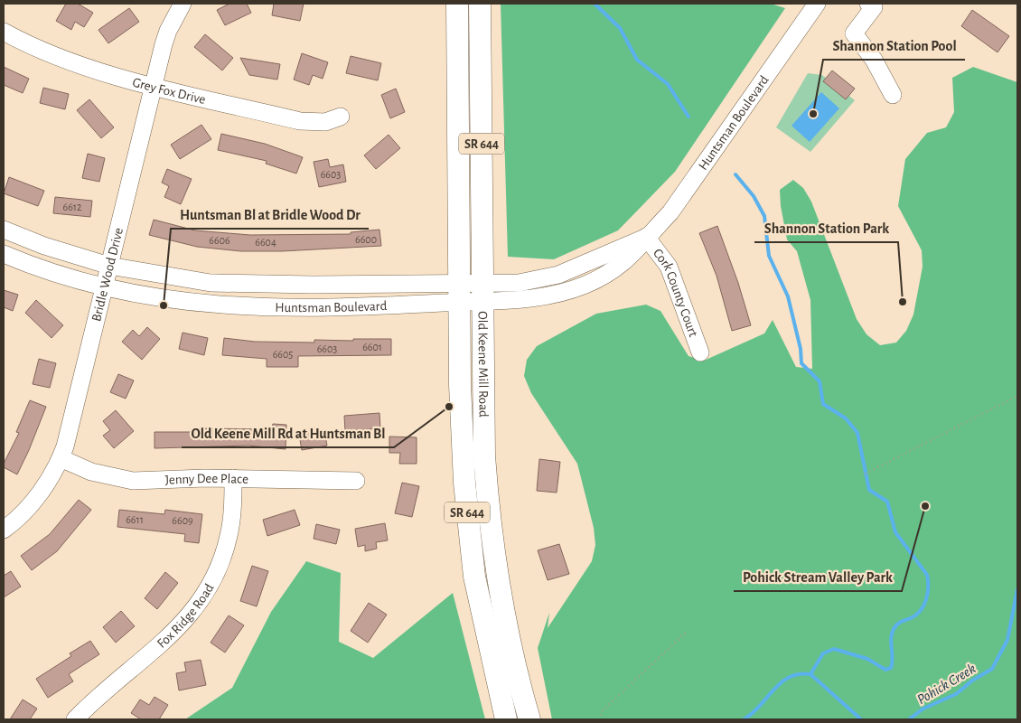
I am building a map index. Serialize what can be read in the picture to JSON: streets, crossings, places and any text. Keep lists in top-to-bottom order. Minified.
{"streets":{"main road":["SR 644","Old Keene Mill Road"],"street":["Grey Fox Drive","Huntsman Boulevard","Bridle Wood Drive","Cork County Court","Jenny Dee Place","Fox Ridge Road"]},"crossings":[["Grey Fox Drive","Bridle Wood Drive"],["Huntsman Boulevard","Bridle Wood Drive"],["Huntsman Boulevard","Cork County Court"],["Huntsman Boulevard","Old Keene Mill Road"],["Bridle Wood Drive","Jenny Dee Place"],["Jenny Dee Place","Fox Ridge Road"]],"water":["Pohick Creek"],"places":["Shannon Station Pool","Shannon Station Park","Huntsman Bl at Bridle Wood Dr","Old Keene Mill Rd at Huntsman Bl","Pohick Stream Valley Park"],"house_numbers":["6603","6612","6600","6606","6604","6601","6603","6605","6611","6609"]}
